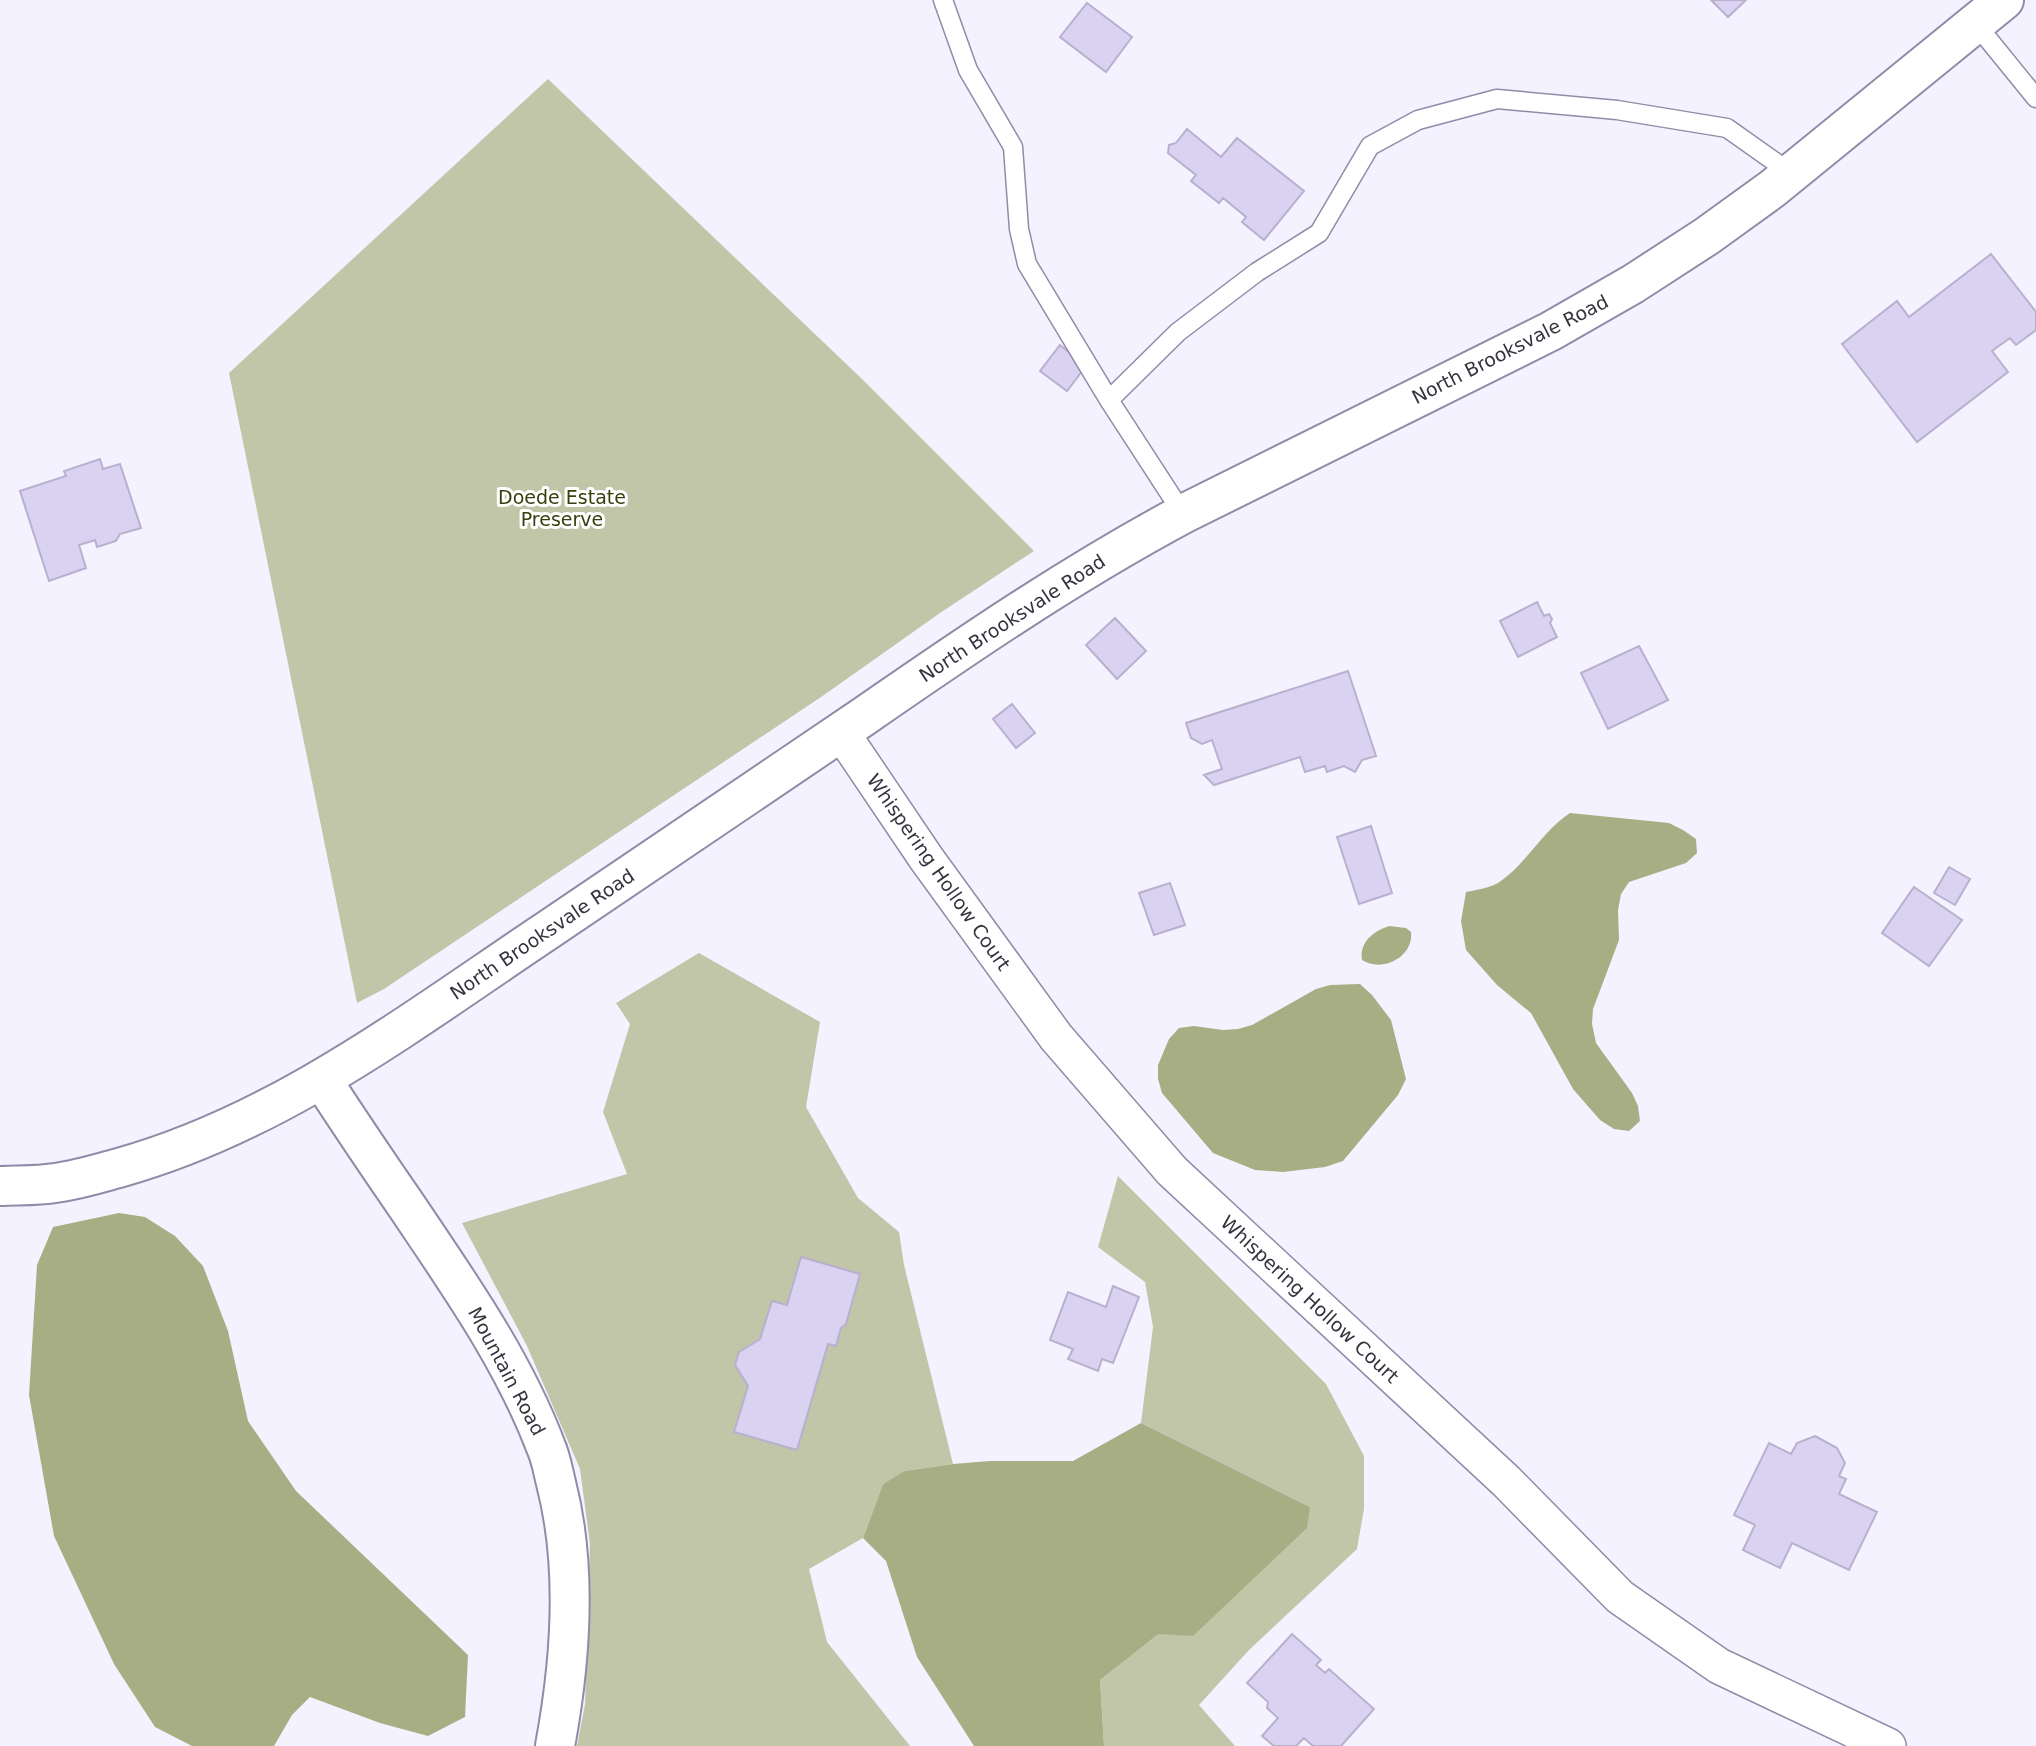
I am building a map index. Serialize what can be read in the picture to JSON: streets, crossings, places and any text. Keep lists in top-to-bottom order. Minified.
{"streets":{"main road":["North Brooksvale Road","Mountain Road"],"street":["Whispering Hollow Court"]},"crossings":[["North Brooksvale Road","Whispering Hollow Court"],["North Brooksvale Road","Mountain Road"]],"parks":["Doede Estate Preserve"]}
